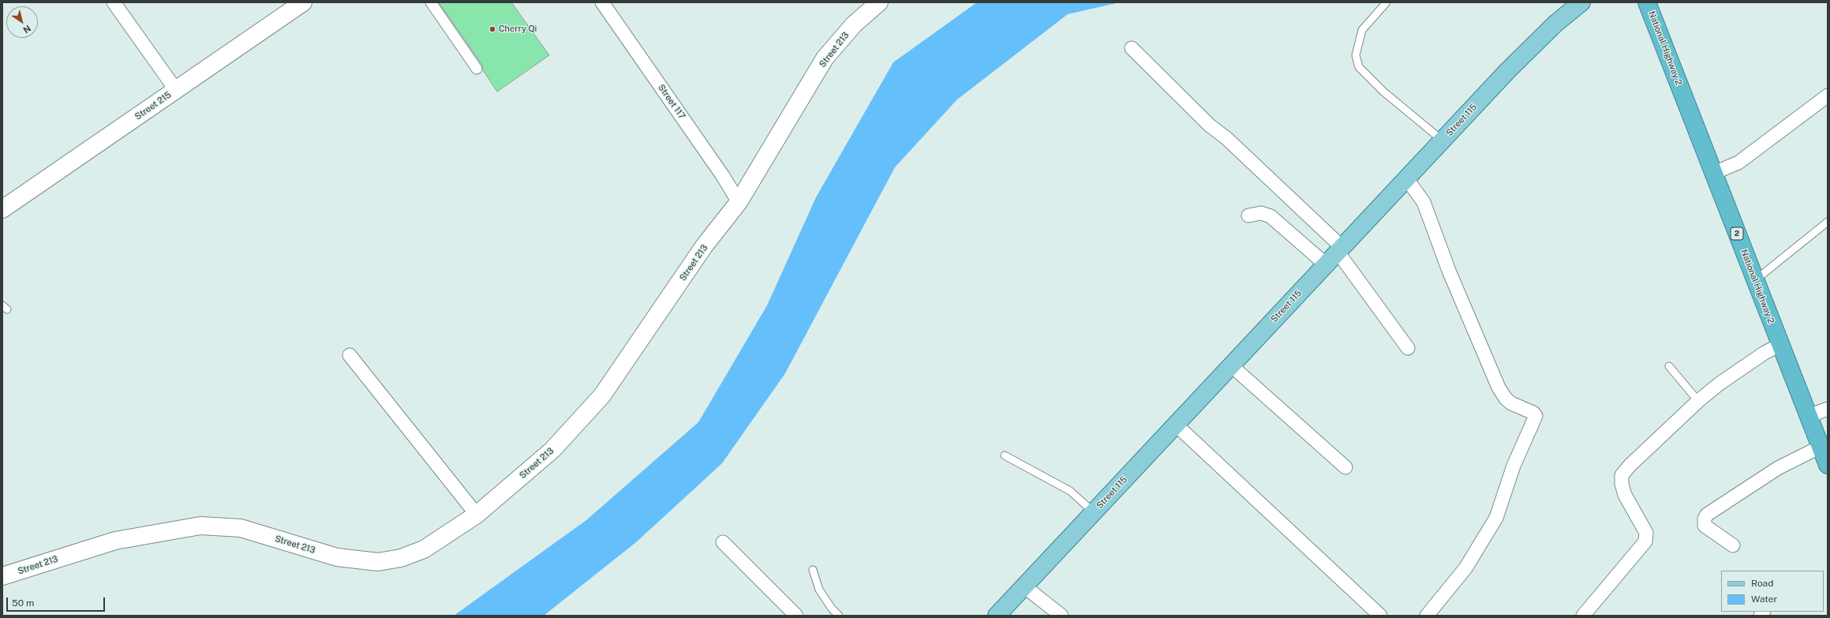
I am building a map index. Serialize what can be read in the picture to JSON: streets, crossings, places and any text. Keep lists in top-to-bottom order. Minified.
{"streets":{"highway":["National Highway 2","2"],"main road":["Street 115"],"street":["Street 213","Street 117","Street 215"]},"crossings":[["Street 213","Street 117"]],"places":["Cherry Qi"],"legend":["Road","Water"],"scale_bar":"50 m","north":"bottom right"}
